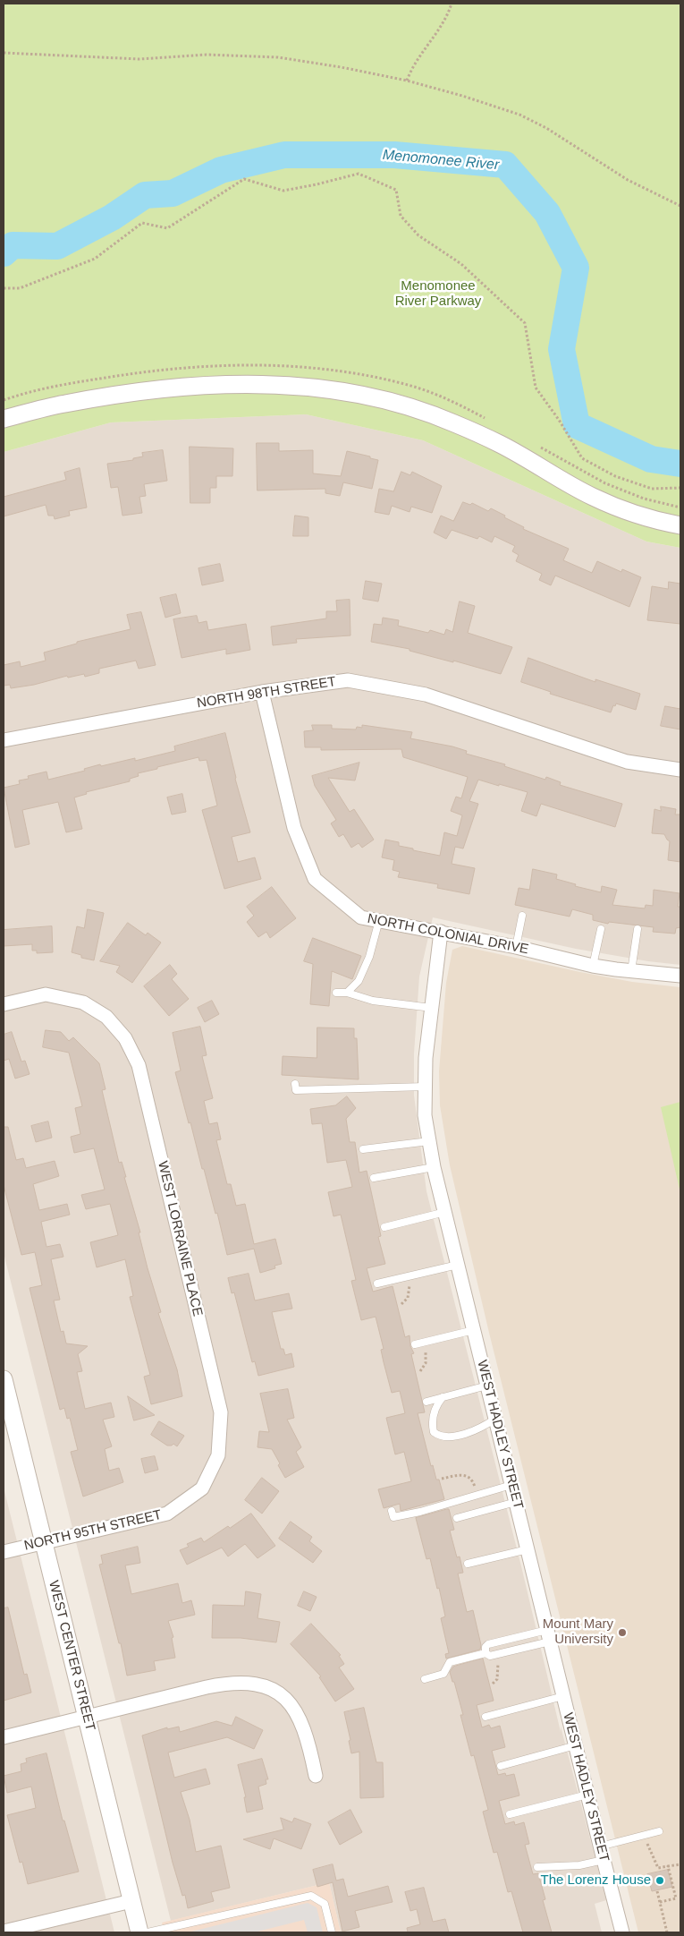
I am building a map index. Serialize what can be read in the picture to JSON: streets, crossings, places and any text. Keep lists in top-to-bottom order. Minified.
{"streets":{"street":["NORTH 98TH STREET","NORTH COLONIAL DRIVE","WEST LORRAINE PLACE","WEST HADLEY STREET","NORTH 95TH STREET","WEST CENTER STREET"]},"crossings":[["NORTH 98TH STREET","NORTH COLONIAL DRIVE"],["NORTH COLONIAL DRIVE","WEST HADLEY STREET"],["WEST LORRAINE PLACE","NORTH 95TH STREET"],["NORTH 95TH STREET","WEST CENTER STREET"]],"water":["Menomonee River"],"parks":["Menomonee River Parkway"],"places":["Mount Mary University","The Lorenz House"]}
